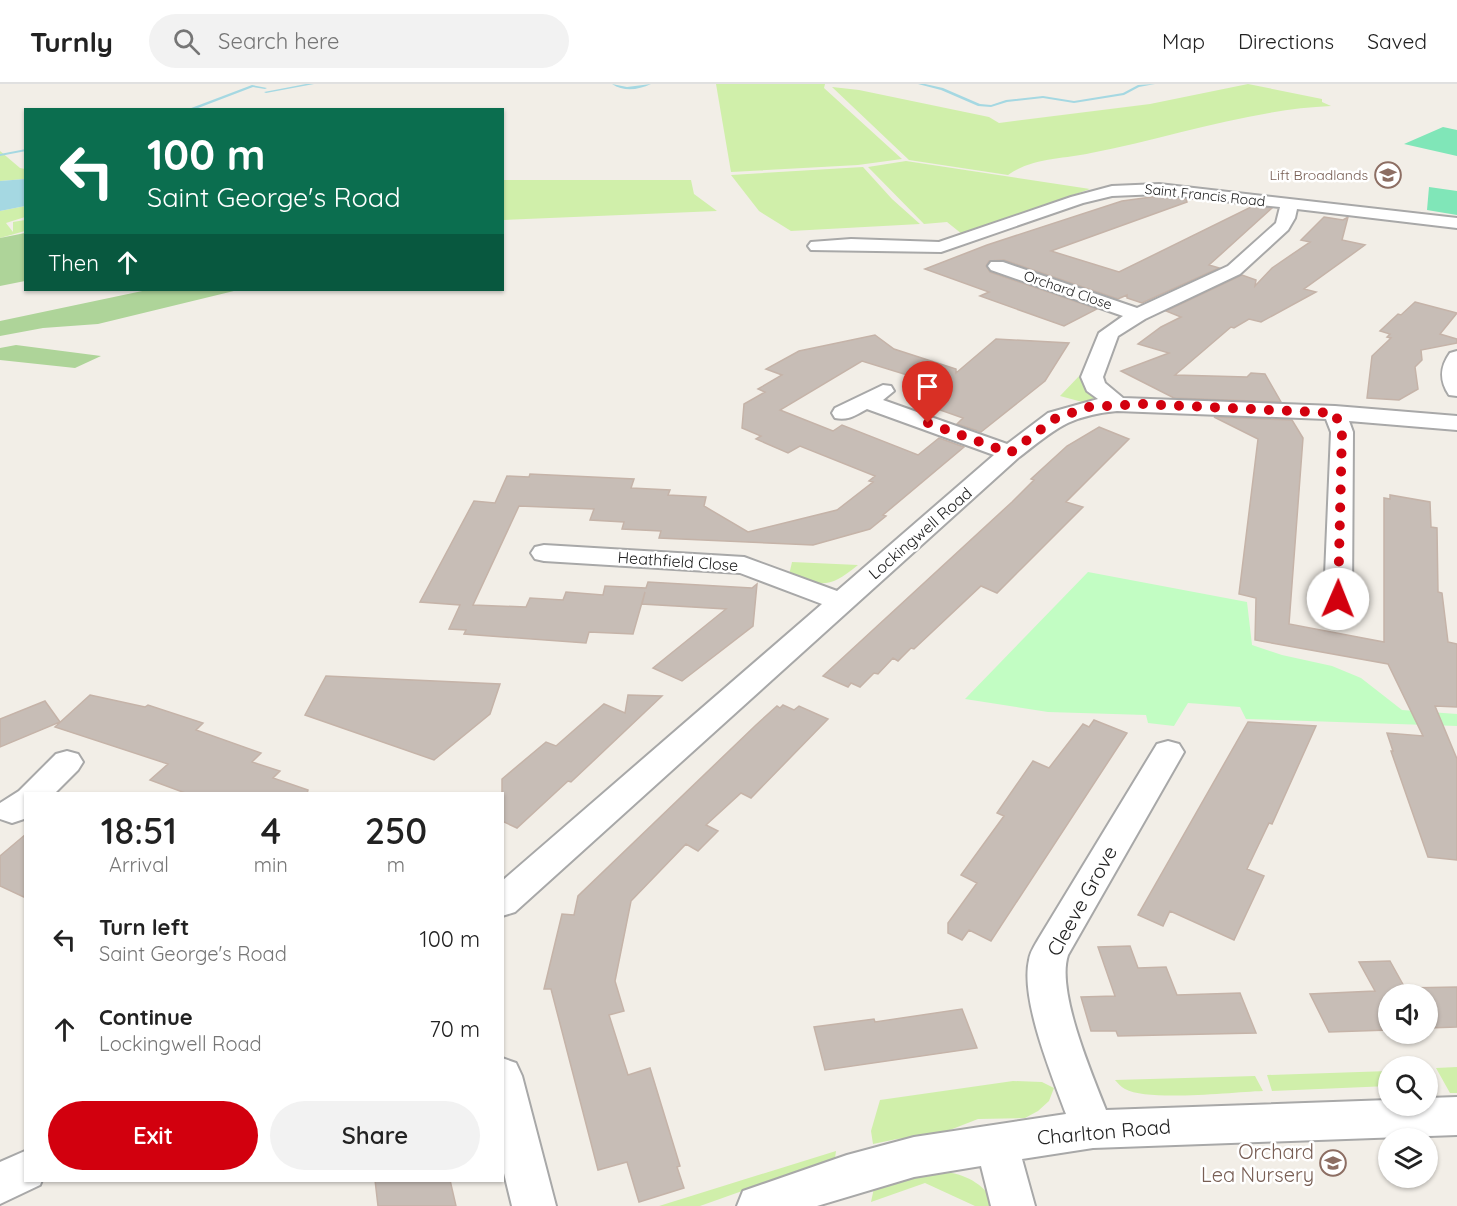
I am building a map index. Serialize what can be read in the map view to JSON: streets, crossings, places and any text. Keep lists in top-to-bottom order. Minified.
{"streets":{"street":["Saint Francis Road","Orchard Close","Lockingwell Road","Heathfield Close","Cleeve Grove","Charlton Road"]},"crossings":[["Lockingwell Road","Heathfield Close"],["Cleeve Grove","Charlton Road"]],"places":{"school or university":["Lift Broadlands","Orchard Lea Nursery"]},"page":{"header":"Turnly","search":"Search here","nav":["Map","Directions","Saved"],"turn":["100 m","Saint George's Road"],"then":"Then","eta":["18:51","Arrival","4","min","250","m"],"list":[{"name":"Turn left","note":"Saint George's Road","value":"100 m"},{"name":"Continue","note":"Lockingwell Road","value":"70 m"}],"buttons":["Exit","Share"]}}
